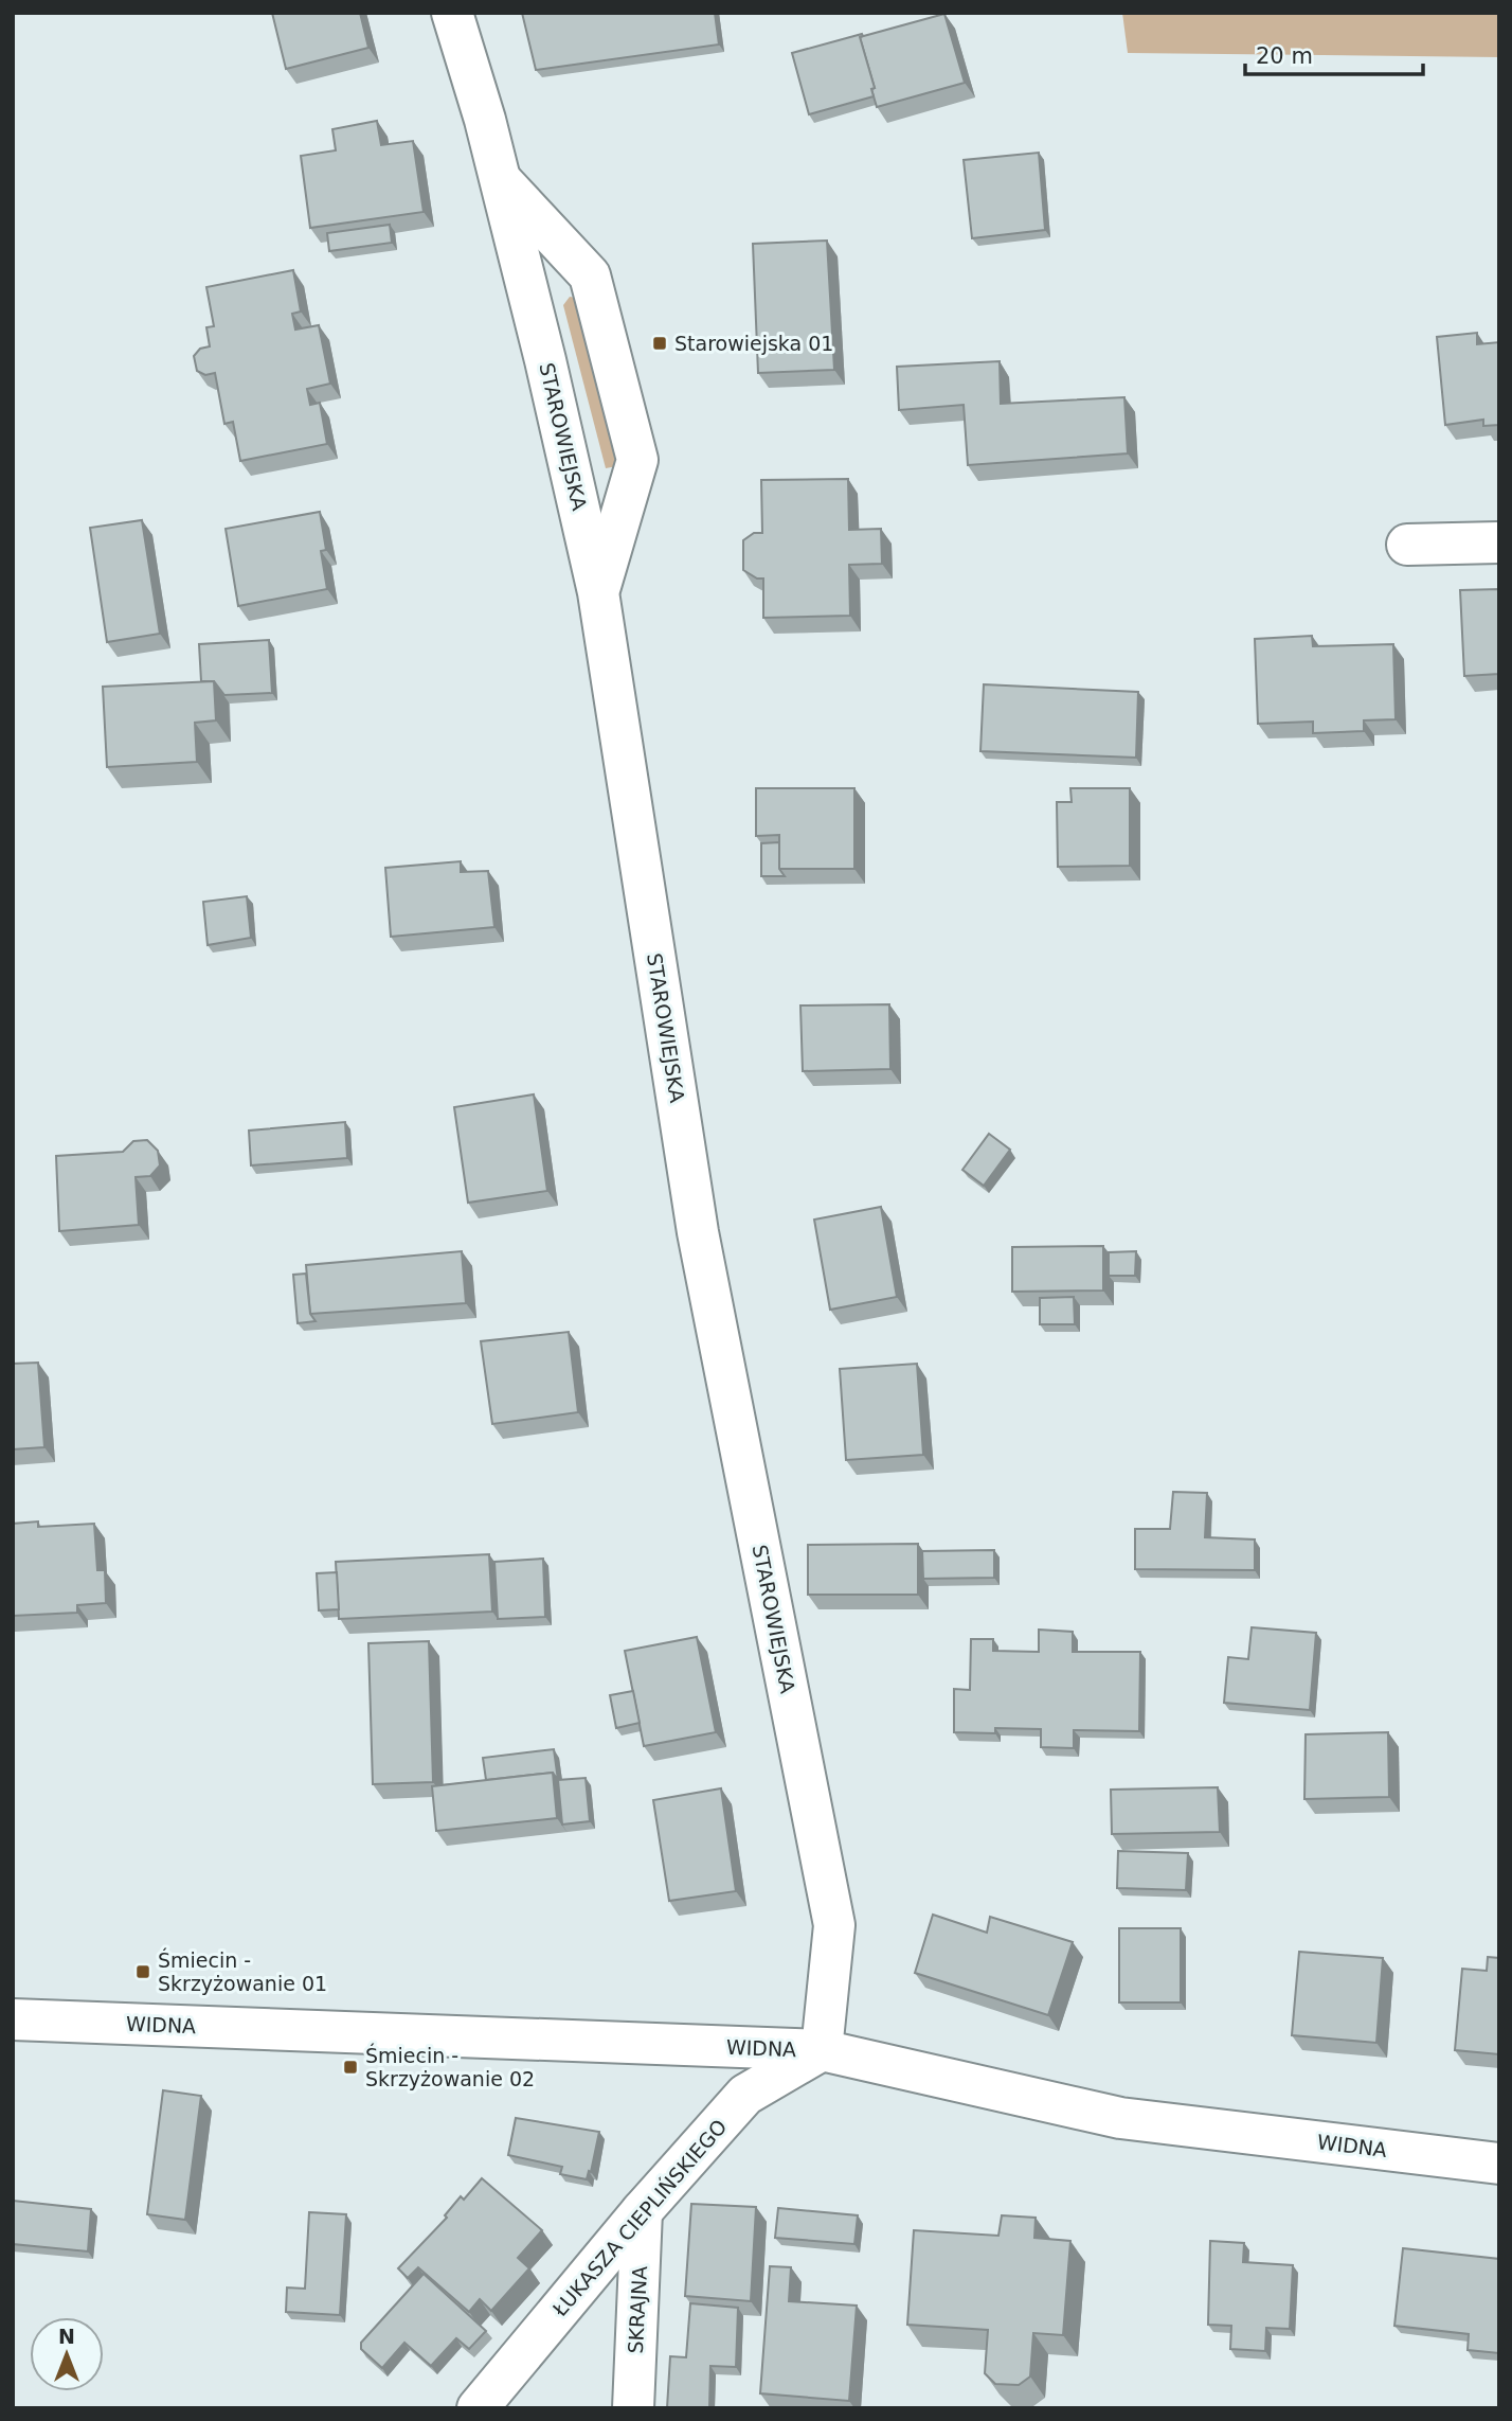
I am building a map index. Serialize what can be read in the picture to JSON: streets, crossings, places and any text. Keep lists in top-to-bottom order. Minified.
{"streets":{"street":["STAROWIEJSKA","WIDNA","ŁUKASZA CIEPLIŃSKIEGO","SKRAJNA"]},"crossings":[["STAROWIEJSKA","WIDNA"],["STAROWIEJSKA","ŁUKASZA CIEPLIŃSKIEGO"],["WIDNA","ŁUKASZA CIEPLIŃSKIEGO"],["ŁUKASZA CIEPLIŃSKIEGO","SKRAJNA"]],"places":{"transit":["Starowiejska 01","Śmiecin - Skrzyżowanie 01","Śmiecin - Skrzyżowanie 02"]},"scale_bar":"20 m","north":"top"}
